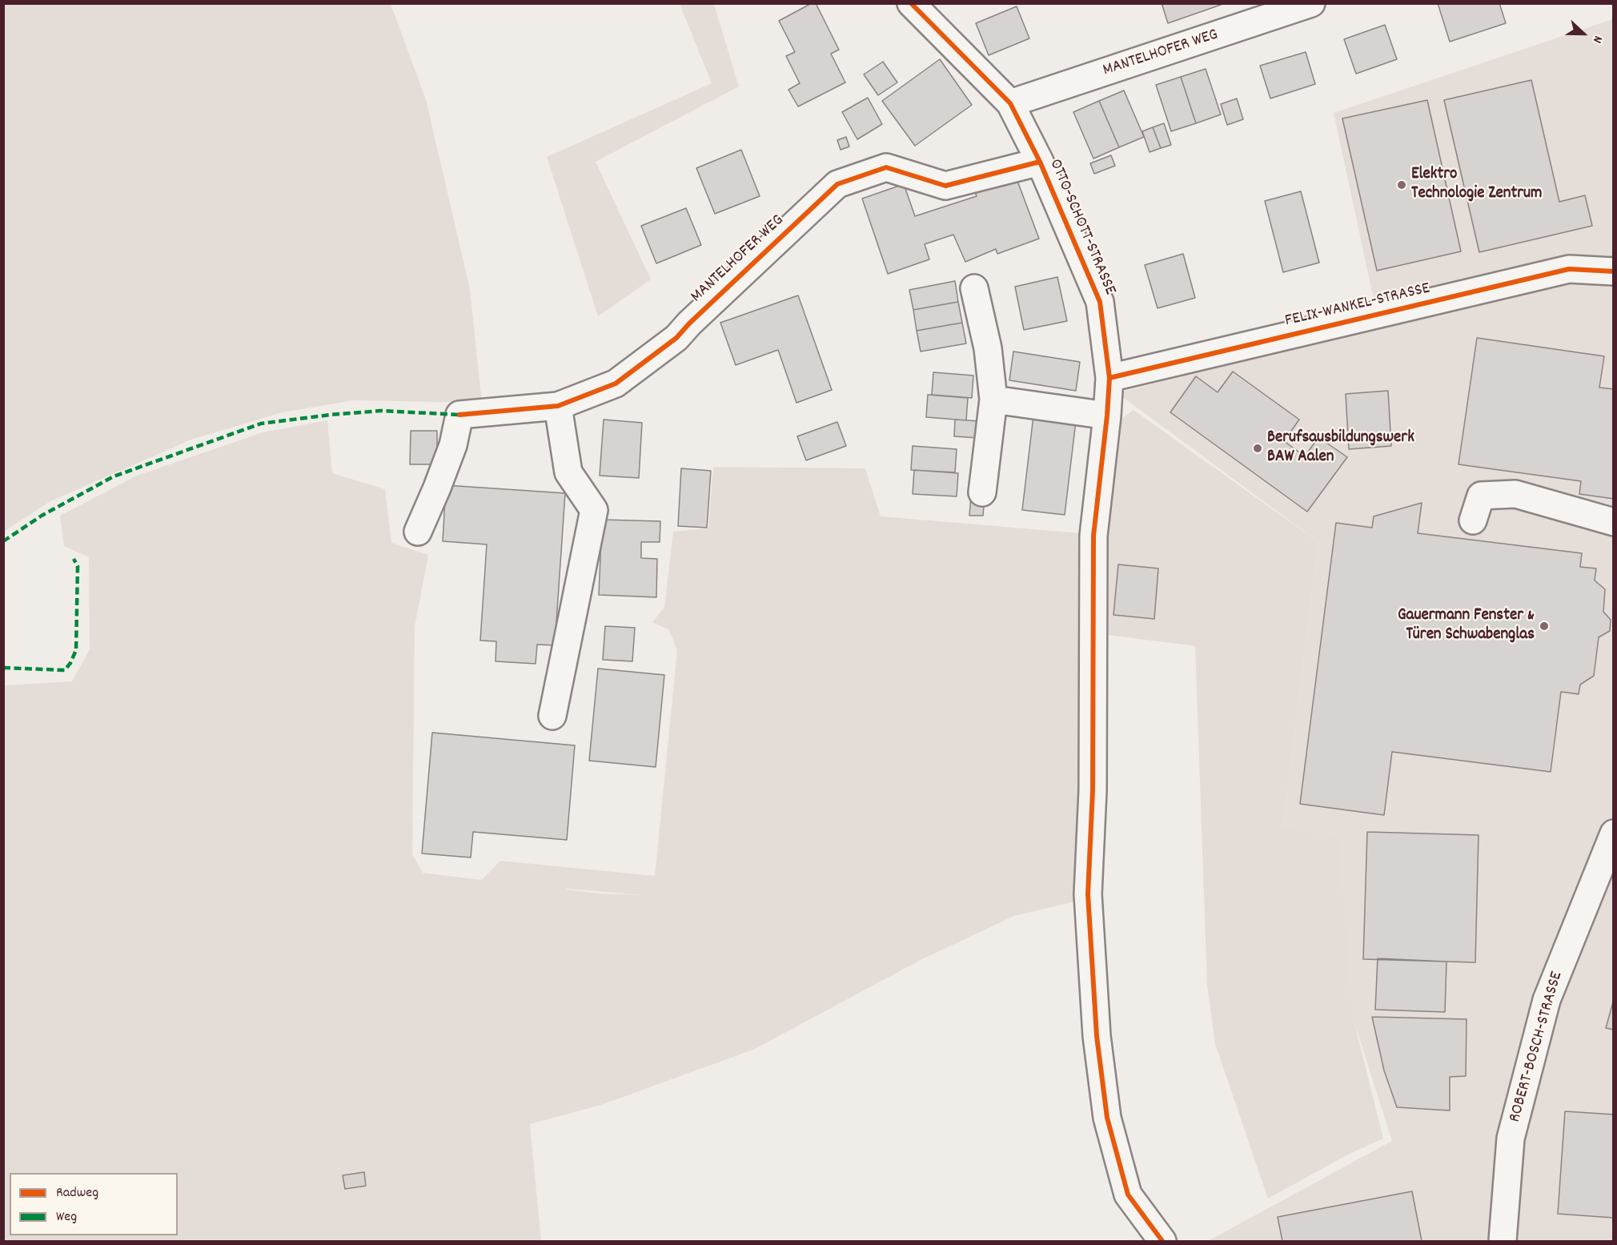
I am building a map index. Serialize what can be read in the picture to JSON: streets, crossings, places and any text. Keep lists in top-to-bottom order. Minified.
{"streets":{"street":["MANTELHOFER WEG","OTTO-SCHOTT-STRASSE","FELIX-WANKEL-STRASSE","ROBERT-BOSCH-STRASSE"]},"crossings":[["MANTELHOFER WEG","OTTO-SCHOTT-STRASSE"],["OTTO-SCHOTT-STRASSE","FELIX-WANKEL-STRASSE"]],"places":["Elektro Technologie Zentrum","Berufsausbildungswerk BAW Aalen","Gauermann Fenster & Türen Schwabenglas"],"legend":["Radweg","Weg"],"north":"right"}
